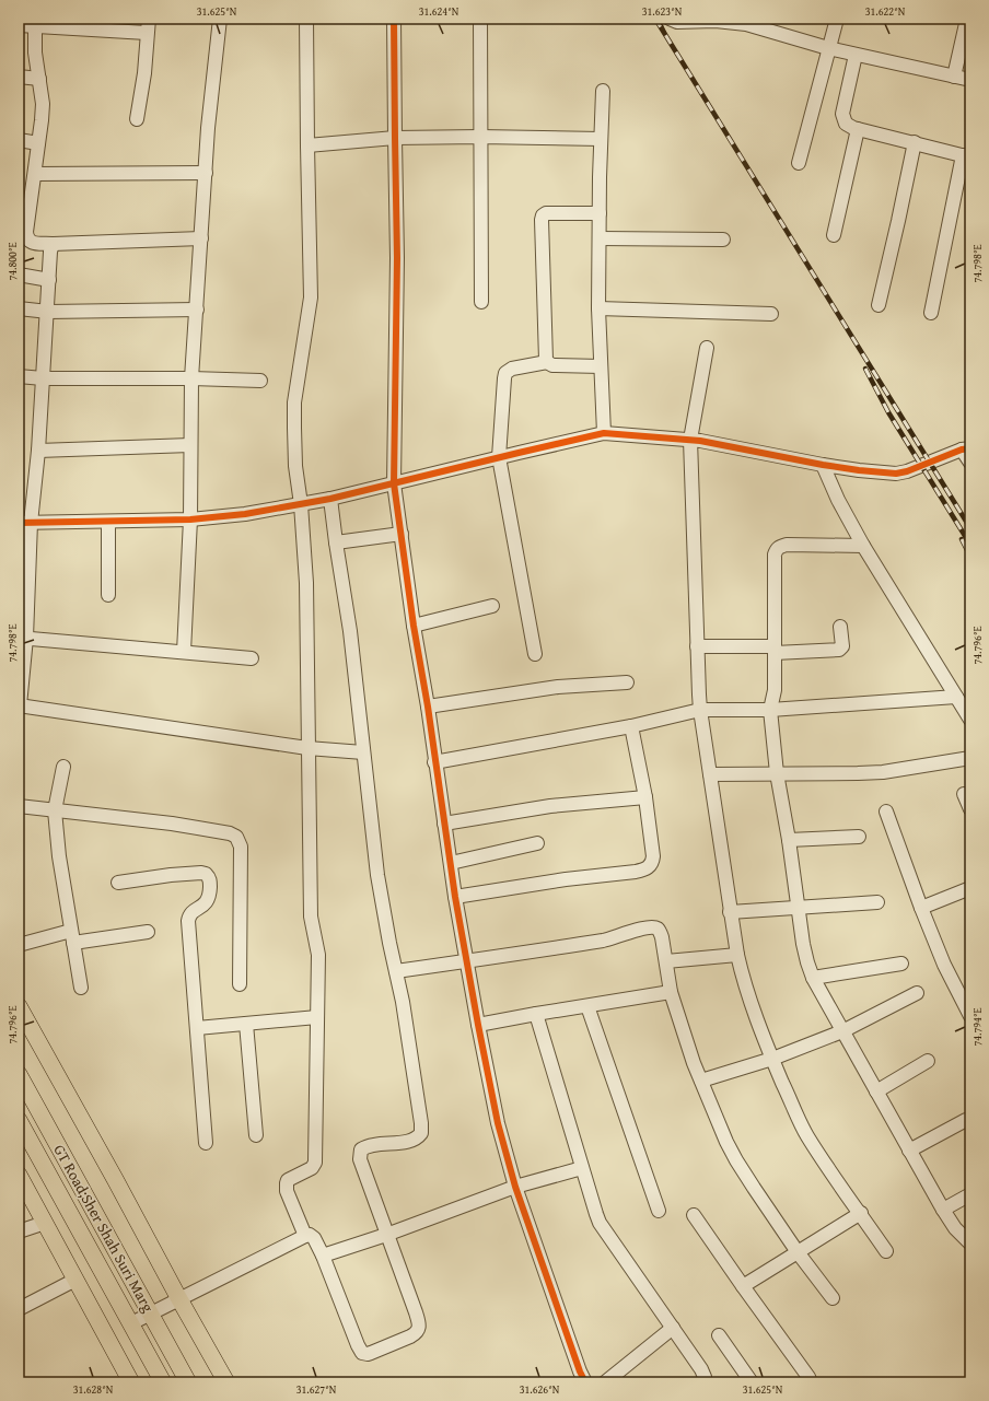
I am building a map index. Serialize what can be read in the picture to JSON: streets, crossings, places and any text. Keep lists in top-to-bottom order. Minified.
{"streets":{"main road":["GT Road;Sher Shah Suri Marg"]},"coordinates":["31.625°N","31.624°N","31.623°N","31.622°N","74.800°E","74.798°E","74.796°E","74.794°E","31.628°N","31.627°N","31.626°N"]}
